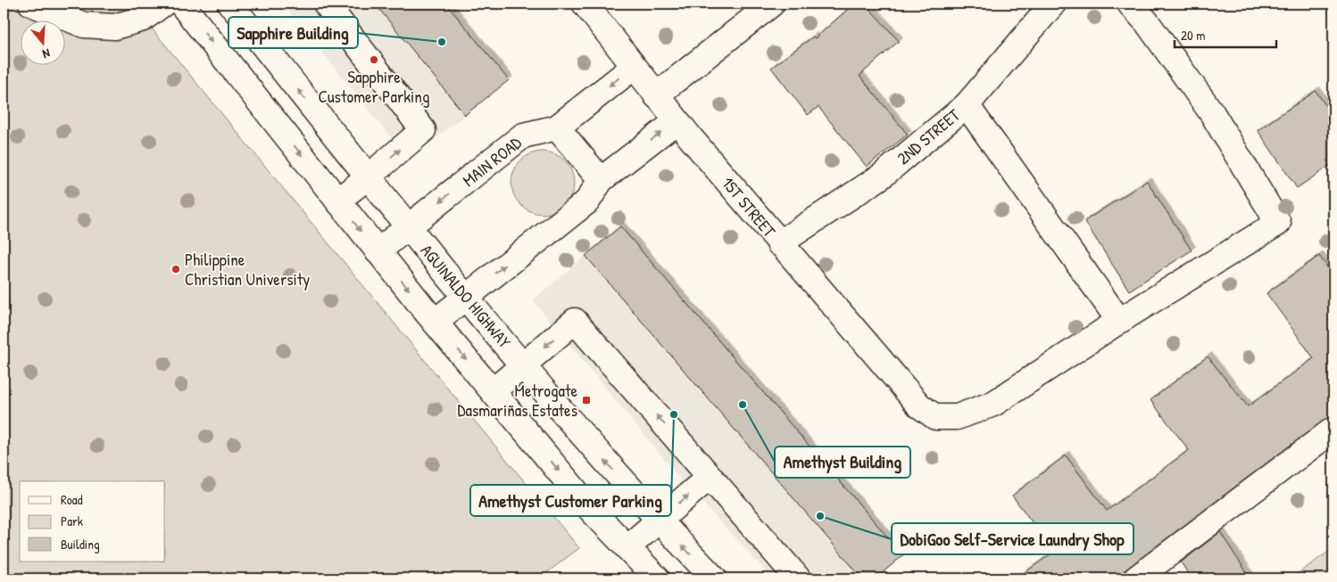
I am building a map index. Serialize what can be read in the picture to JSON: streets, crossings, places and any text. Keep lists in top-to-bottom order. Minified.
{"streets":{"street":["2ND STREET","MAIN ROAD","1ST STREET","AGUINALDO HIGHWAY"]},"crossings":[["2ND STREET","1ST STREET"],["MAIN ROAD","1ST STREET"],["MAIN ROAD","AGUINALDO HIGHWAY"]],"places":{"other":["Sapphire Building","Sapphire Customer Parking","Philippine Christian University","Amethyst Building","Amethyst Customer Parking","DobiGoo Self-Service Laundry Shop"],"transit":["Metrogate Dasmariñas Estates"]},"legend":["Road","Park","Building"],"scale_bar":"20 m","north":"bottom"}
